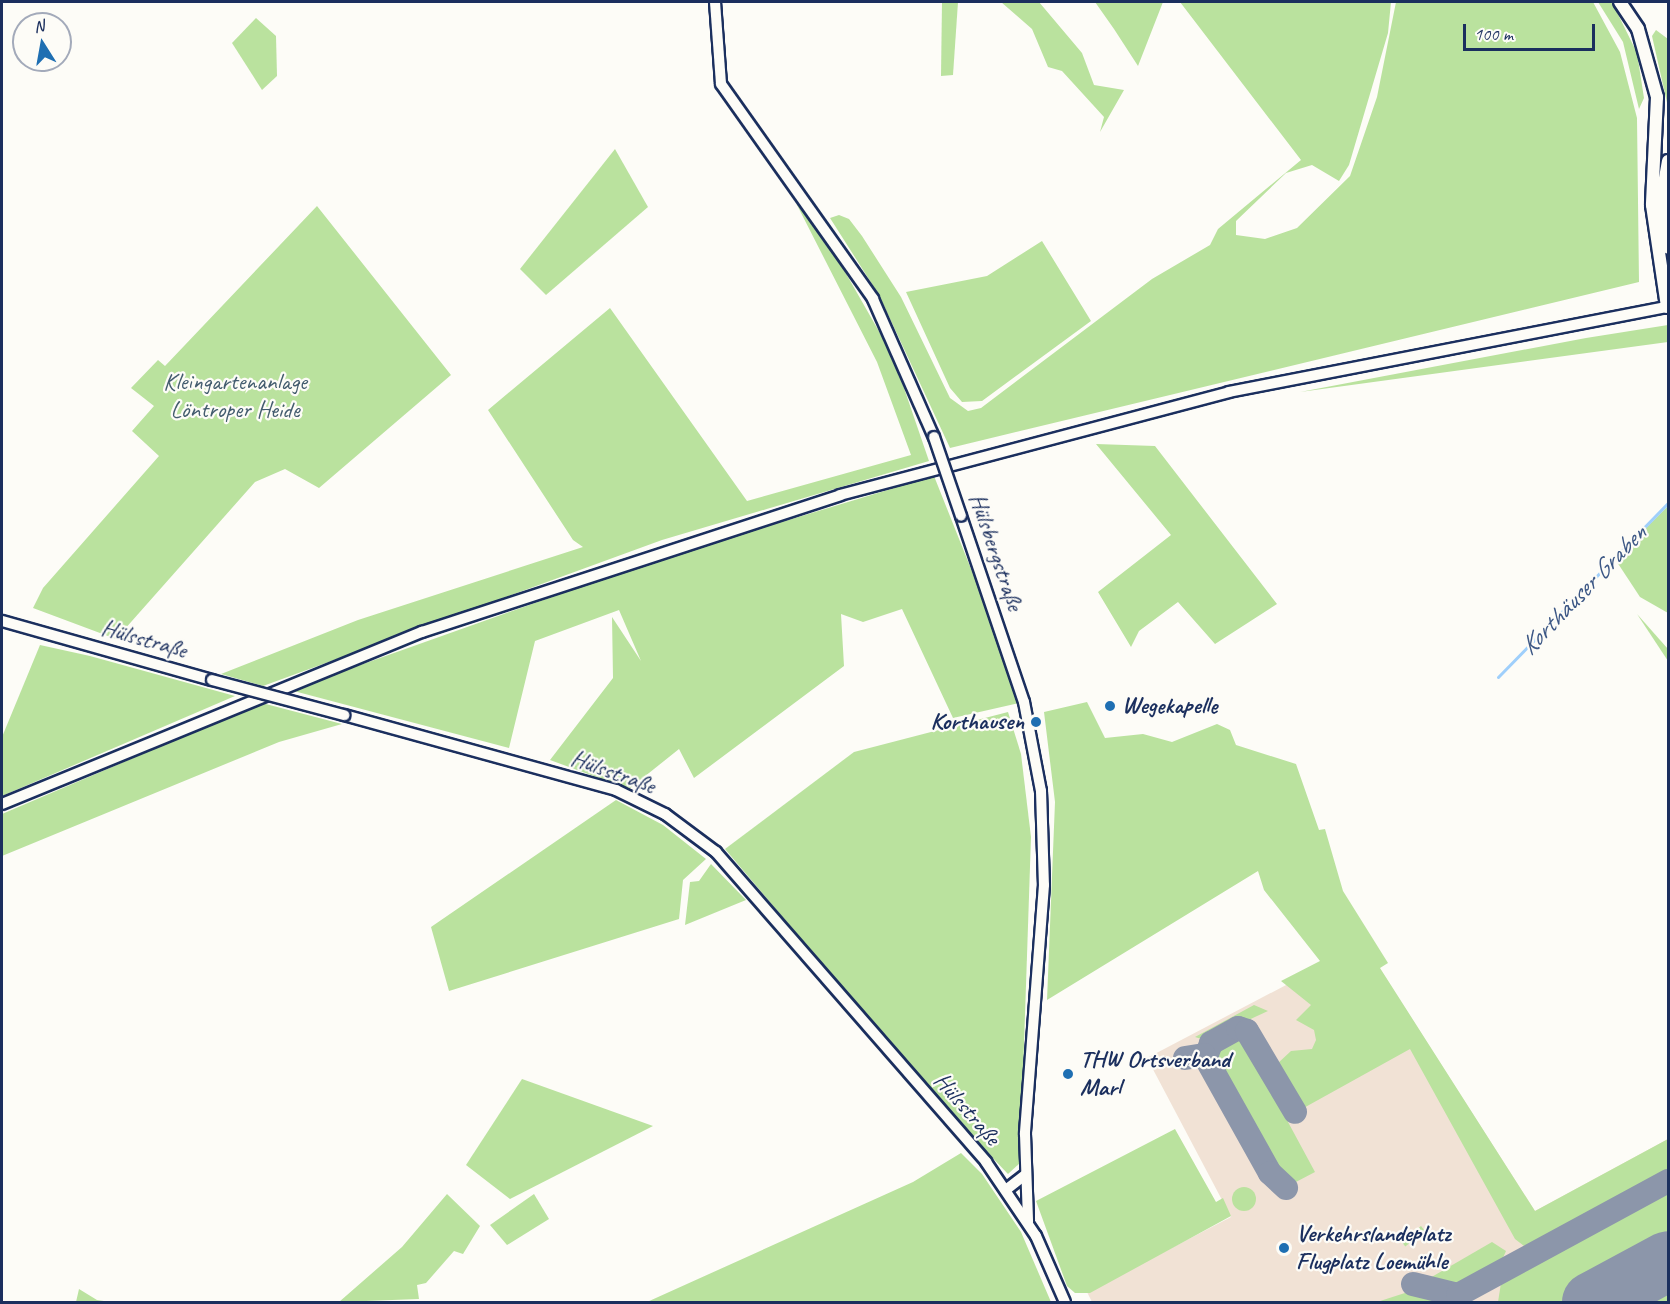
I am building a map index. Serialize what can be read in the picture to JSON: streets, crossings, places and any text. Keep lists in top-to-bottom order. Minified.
{"streets":{"street":["Hülsbergstraße","Hülsstraße"]},"crossings":[["Hülsbergstraße","Hülsstraße"]],"water":["Korthäuser Graben"],"parks":["Kleingartenanlage Löntroper Heide"],"places":["Wegekapelle","Korthausen","THW Ortsverband Marl","Verkehrslandeplatz Flugplatz Loemühle"],"scale_bar":"100 m","north":"top"}
